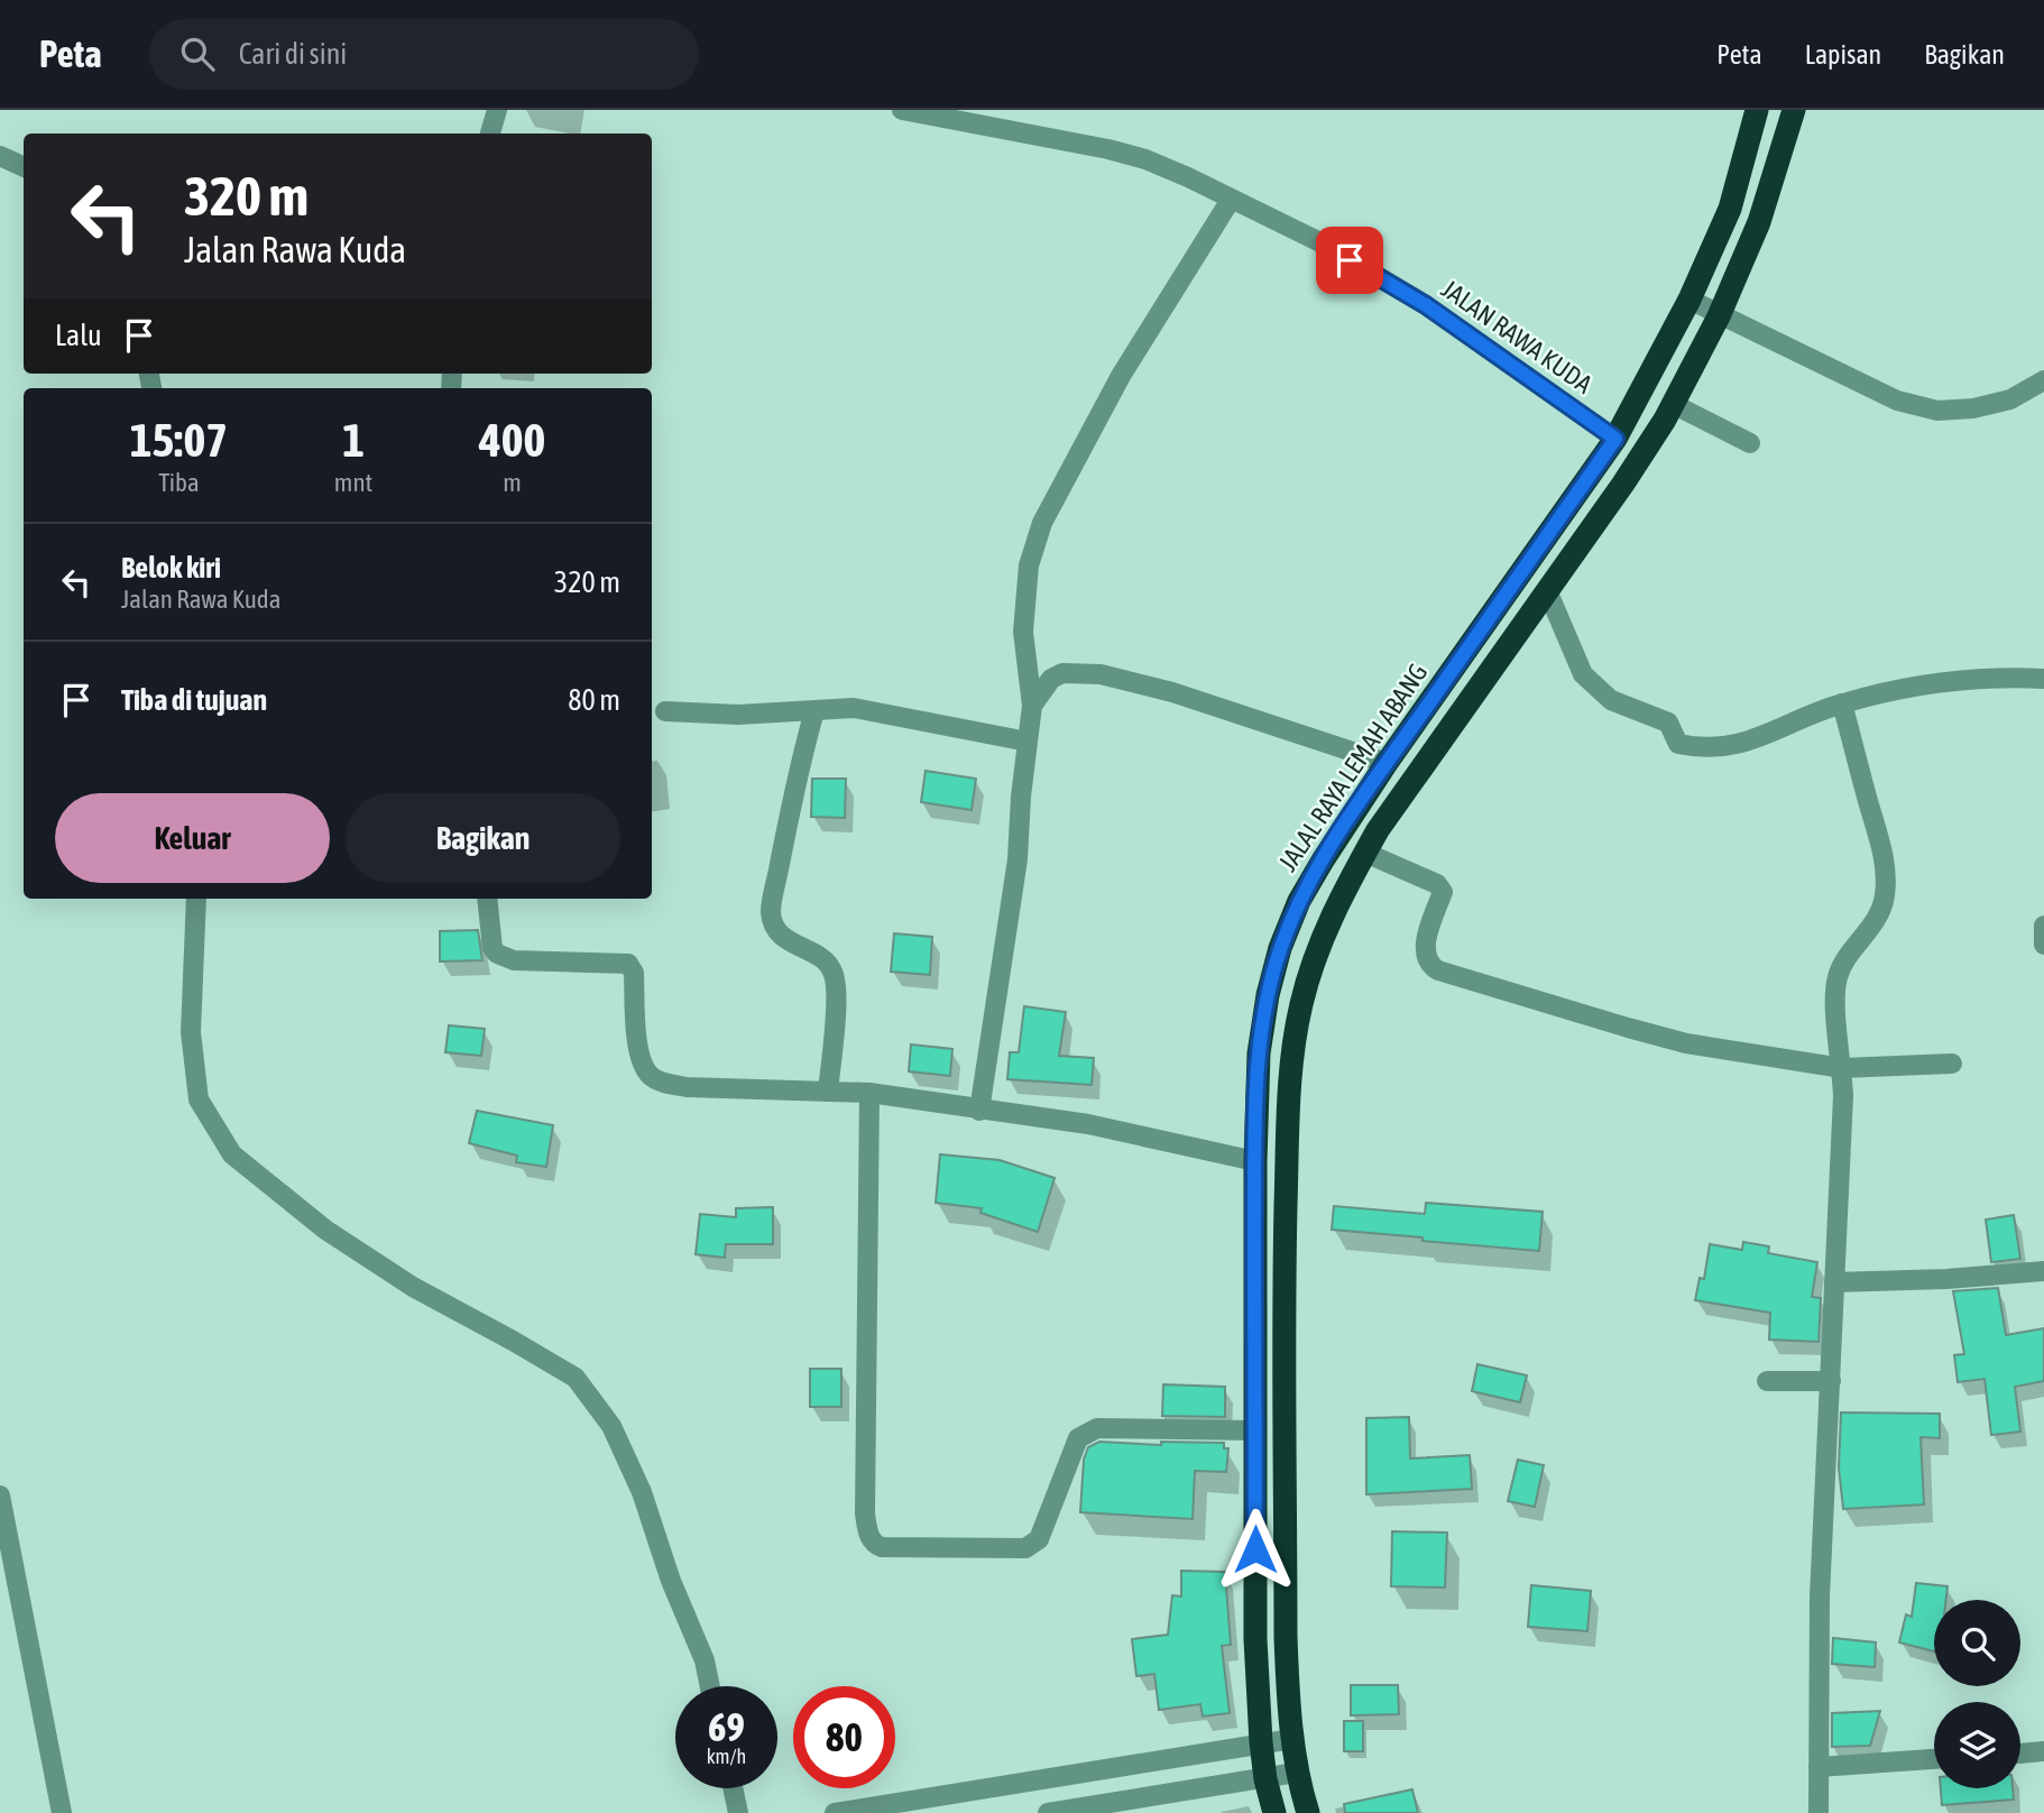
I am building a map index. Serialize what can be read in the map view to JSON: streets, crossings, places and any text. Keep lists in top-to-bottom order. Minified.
{"streets":{"highway":["JALAL RAYA LEMAH ABANG"],"street":["JALAN RAWA KUDA"]},"crossings":[["JALAN RAWA KUDA","JALAL RAYA LEMAH ABANG"]],"page":{"header":"Peta","search":"Cari di sini","nav":["Peta","Lapisan","Bagikan"],"turn":["320 m","Jalan Rawa Kuda"],"then":"Lalu","eta":["15:07","Tiba","1","mnt","400","m"],"list":[{"name":"Belok kiri","note":"Jalan Rawa Kuda","value":"320 m"},{"name":"Tiba di tujuan","value":"80 m"}],"buttons":["Keluar","Bagikan"],"speed":"69 km/h","limit":"80"}}
